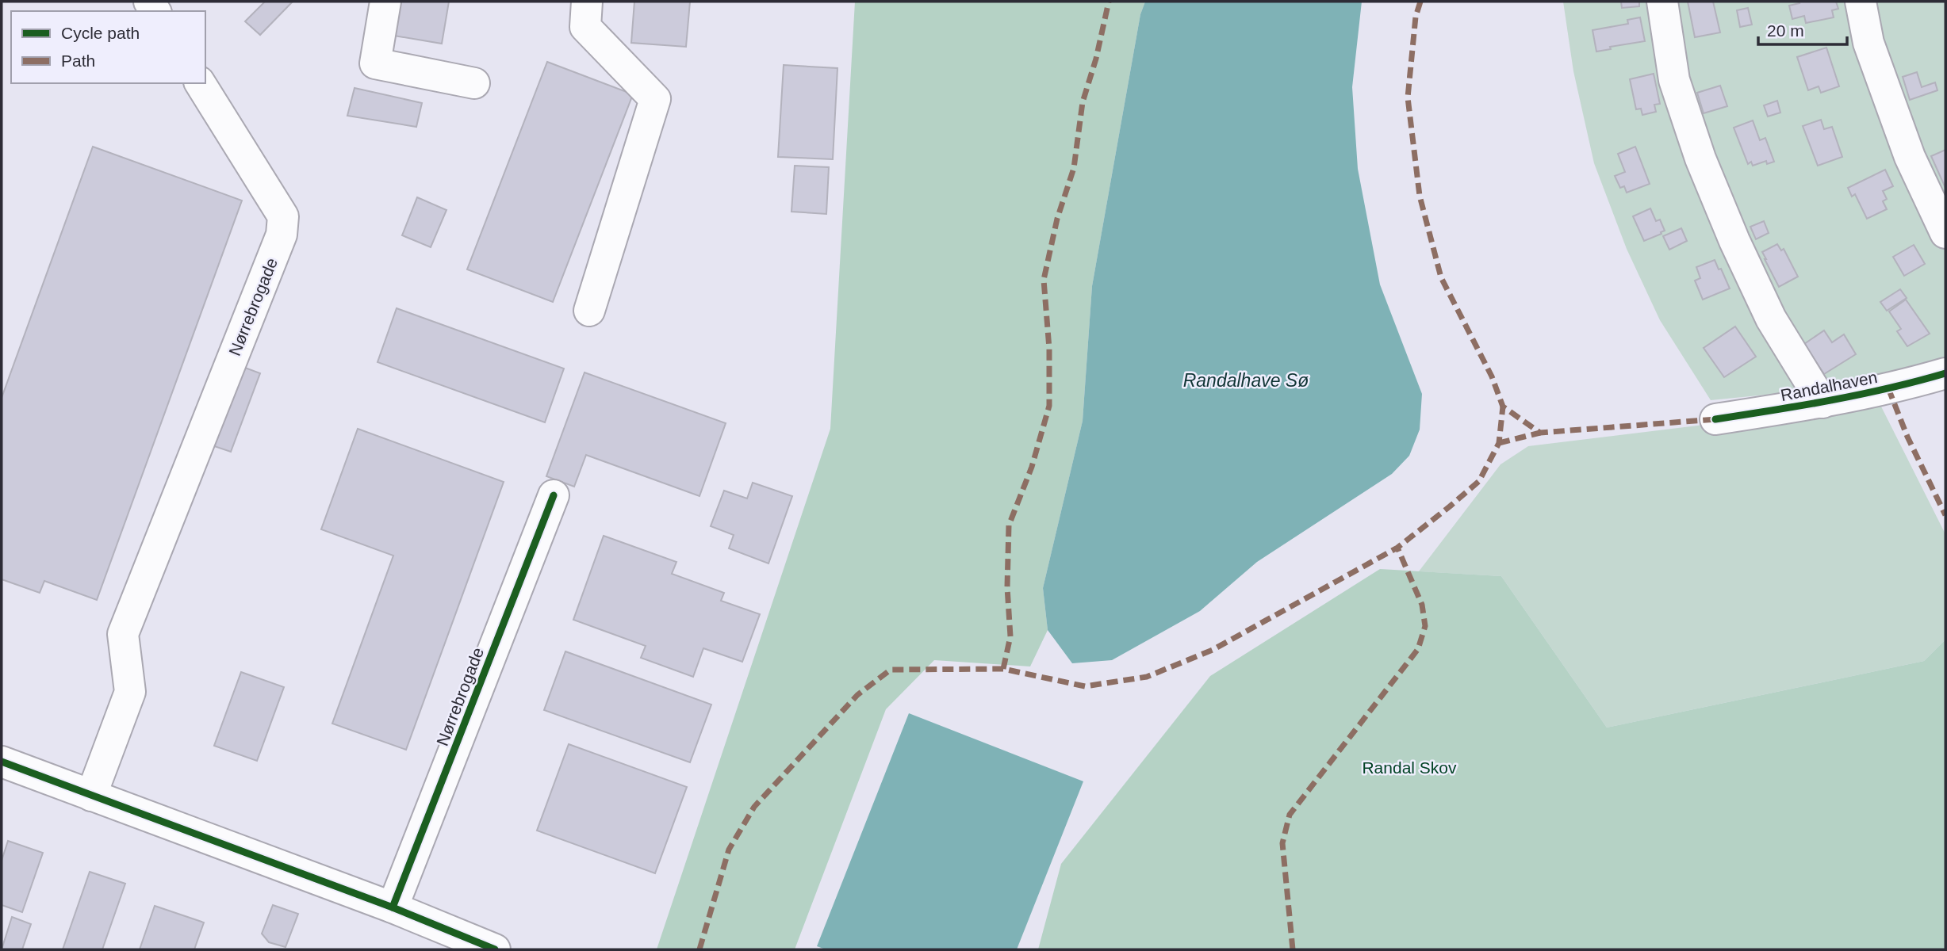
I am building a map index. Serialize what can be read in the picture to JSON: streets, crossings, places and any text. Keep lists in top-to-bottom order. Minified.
{"streets":{"street":["Nørrebrogade","Randalhaven"]},"water":["Randalhave Sø"],"parks":["Randal Skov"],"legend":["Cycle path","Path"],"scale_bar":"20 m"}
